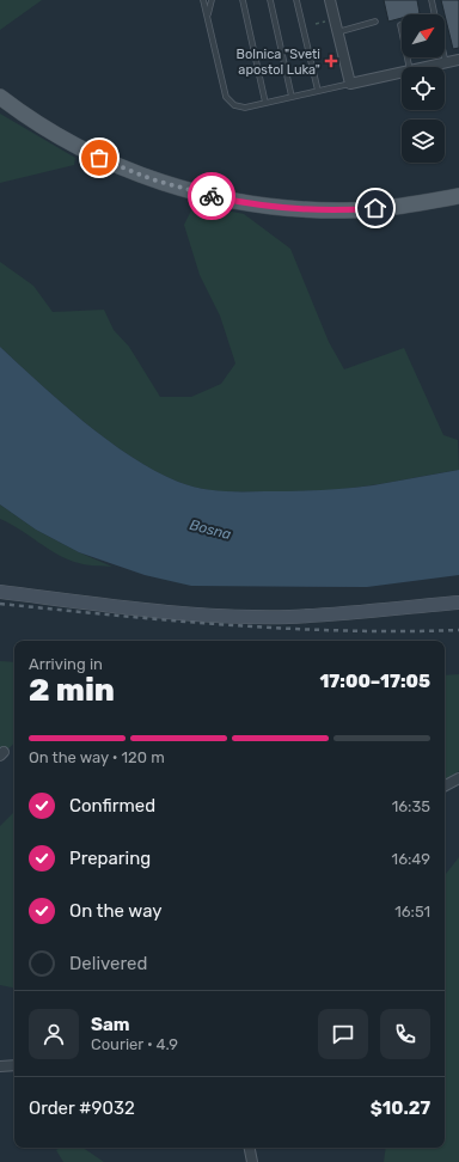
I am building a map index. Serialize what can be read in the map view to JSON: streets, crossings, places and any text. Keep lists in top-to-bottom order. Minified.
{"water":["Bosna"],"places":{"health":["Bolnica \"Sveti apostol Luka\""]},"north":"top right","page":{"heading":["2 min","Arriving in","17:00–17:05"],"panel":["Sam","Courier · 4.9","Order #9032","$10.27"],"bar":"On the way · 120 m","list":[["Confirmed","16:35"],["Preparing","16:49"],["On the way","16:51"],"Delivered"]}}
